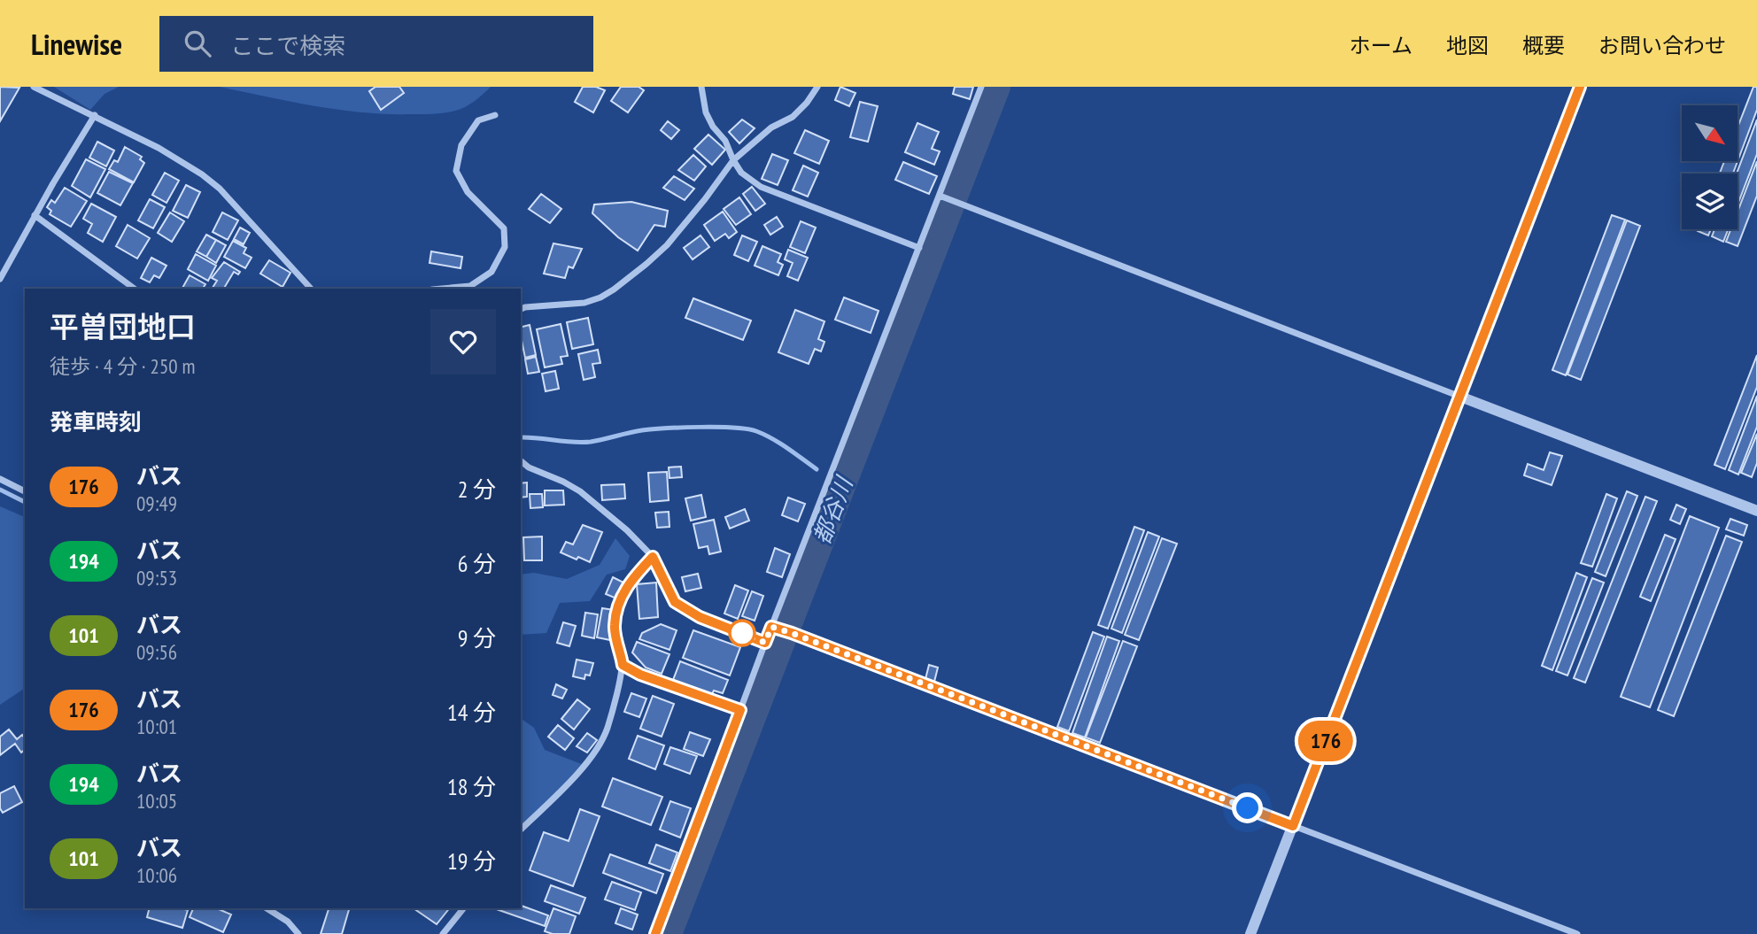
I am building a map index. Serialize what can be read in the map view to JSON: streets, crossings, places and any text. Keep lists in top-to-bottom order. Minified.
{"water":["都谷川"],"lines":["bus line 176"],"north":"bottom right","page":{"header":"Linewise","search":"ここで検索","nav":["ホーム","地図","概要","お問い合わせ"],"on_map":"176","heading":[["平曽団地口","徒歩 · 4 分 · 250 m"],"発車時刻"],"list":[{"mark":"176","name":"バス","note":"09:49","value":"2 分"},{"mark":"194","name":"バス","note":"09:53","value":"6 分"},{"mark":"101","name":"バス","note":"09:56","value":"9 分"},{"mark":"176","name":"バス","note":"10:01","value":"14 分"},{"mark":"194","name":"バス","note":"10:05","value":"18 分"},{"mark":"101","name":"バス","note":"10:06","value":"19 分"}]}}
